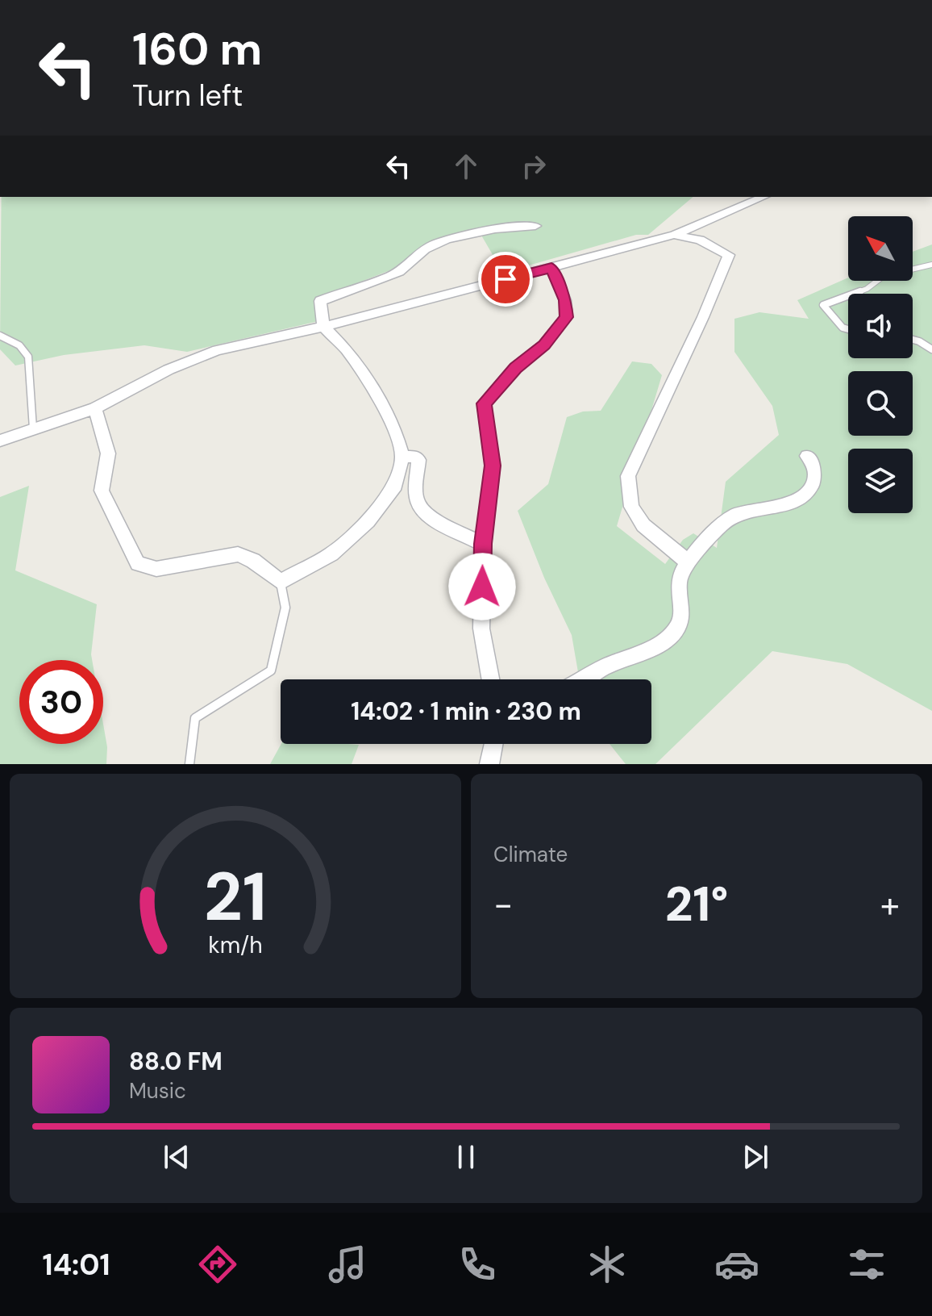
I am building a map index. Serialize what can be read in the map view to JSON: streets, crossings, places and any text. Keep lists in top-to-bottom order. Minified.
{"north":"top left","page":{"turn":["160 m","Turn left"],"limit":"30","trip":"14:02 · 1 min · 230 m","tile":"Climate","heat":["−","21°","+"],"song":["88.0 FM","Music"],"tabs":"14:01","gauge":["21","km/h"]}}
